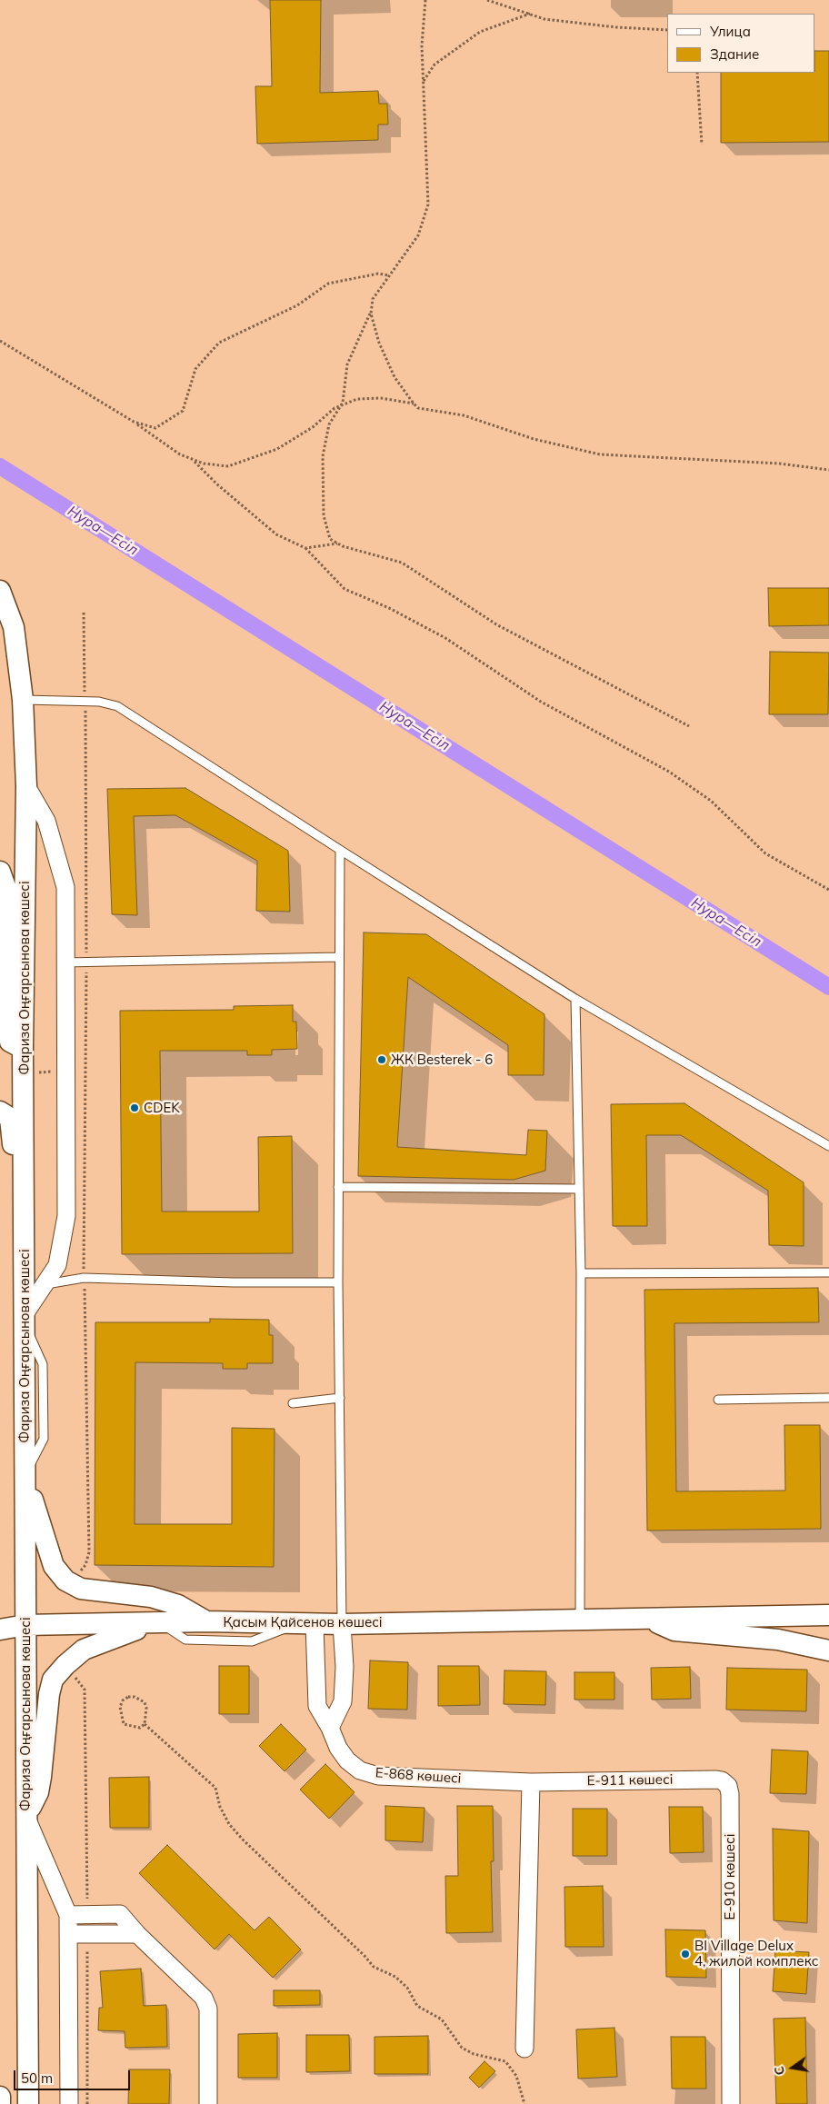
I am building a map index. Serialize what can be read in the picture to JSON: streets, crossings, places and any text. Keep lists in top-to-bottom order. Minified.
{"streets":{"street":["Фариза Оңғарсынова көшесі","Қасым Қайсенов көшесі","Е-868 көшесі","Е-911 көшесі","Е-910 көшесі"]},"crossings":[["Фариза Оңғарсынова көшесі","Қасым Қайсенов көшесі"],["Қасым Қайсенов көшесі","Е-868 көшесі"],["Е-868 көшесі","Е-911 көшесі"],["Е-911 көшесі","Е-910 көшесі"]],"water":["Нура—Есіл"],"places":["ЖК Besterek - 6","CDEK","BI Village Delux 4, жилой комплекс"],"legend":["Улица","Здание"],"scale_bar":"50 m","north":"left"}
